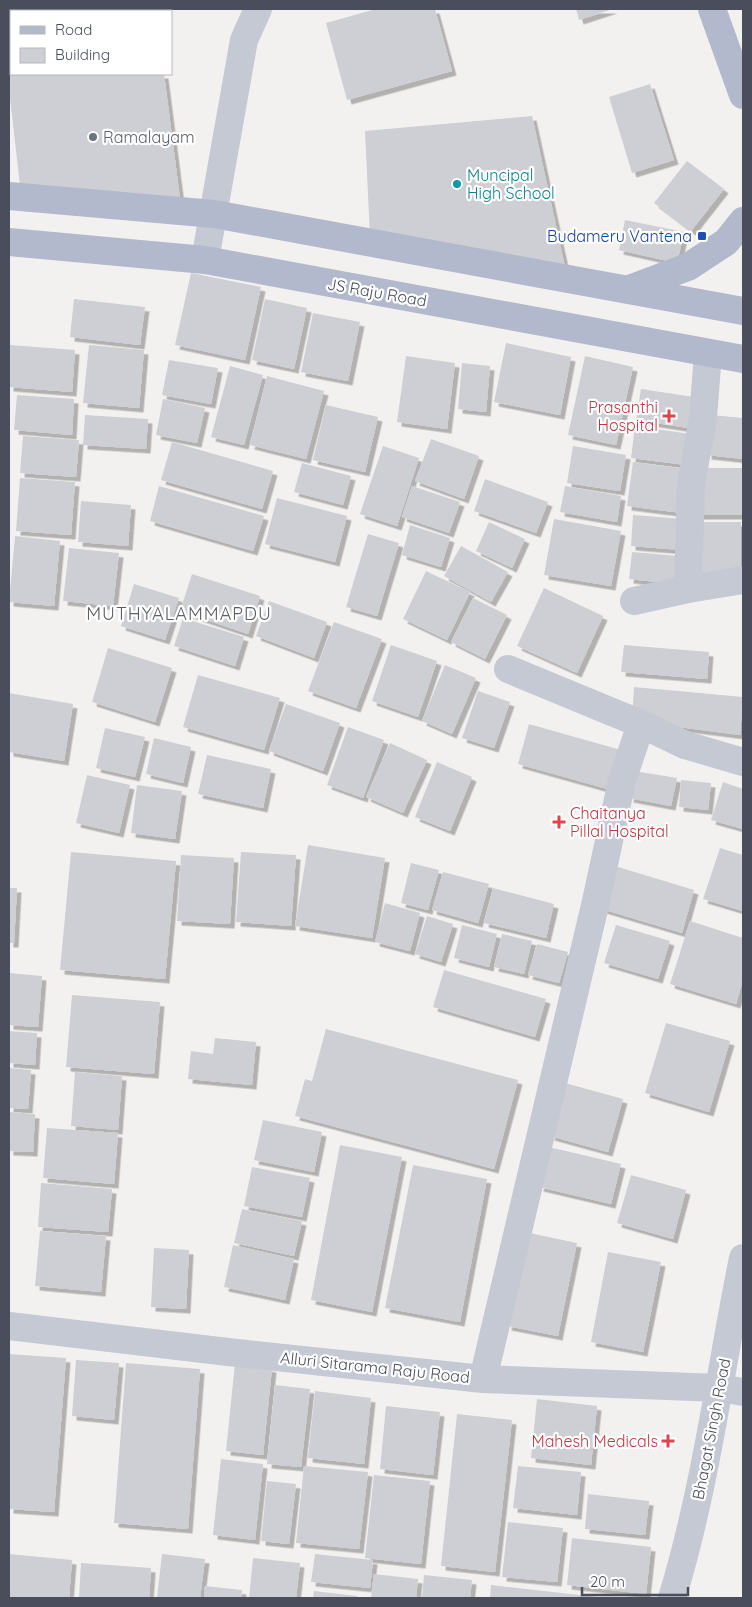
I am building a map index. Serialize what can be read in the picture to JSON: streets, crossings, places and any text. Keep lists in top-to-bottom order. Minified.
{"streets":{"main road":["JS Raju Road"],"street":["Alluri Sitarama Raju Road","Bhagat Singh Road"]},"crossings":[["Alluri Sitarama Raju Road","Bhagat Singh Road"]],"districts":["MUTHYALAMMAPDU"],"places":{"other":["Ramalayam","Muncipal High School"],"transit":["Budameru Vantena"],"health":["Prasanthi Hospital","Chaitanya Pillal Hospital","Mahesh Medicals"]},"legend":["Road","Building"],"scale_bar":"20 m"}
